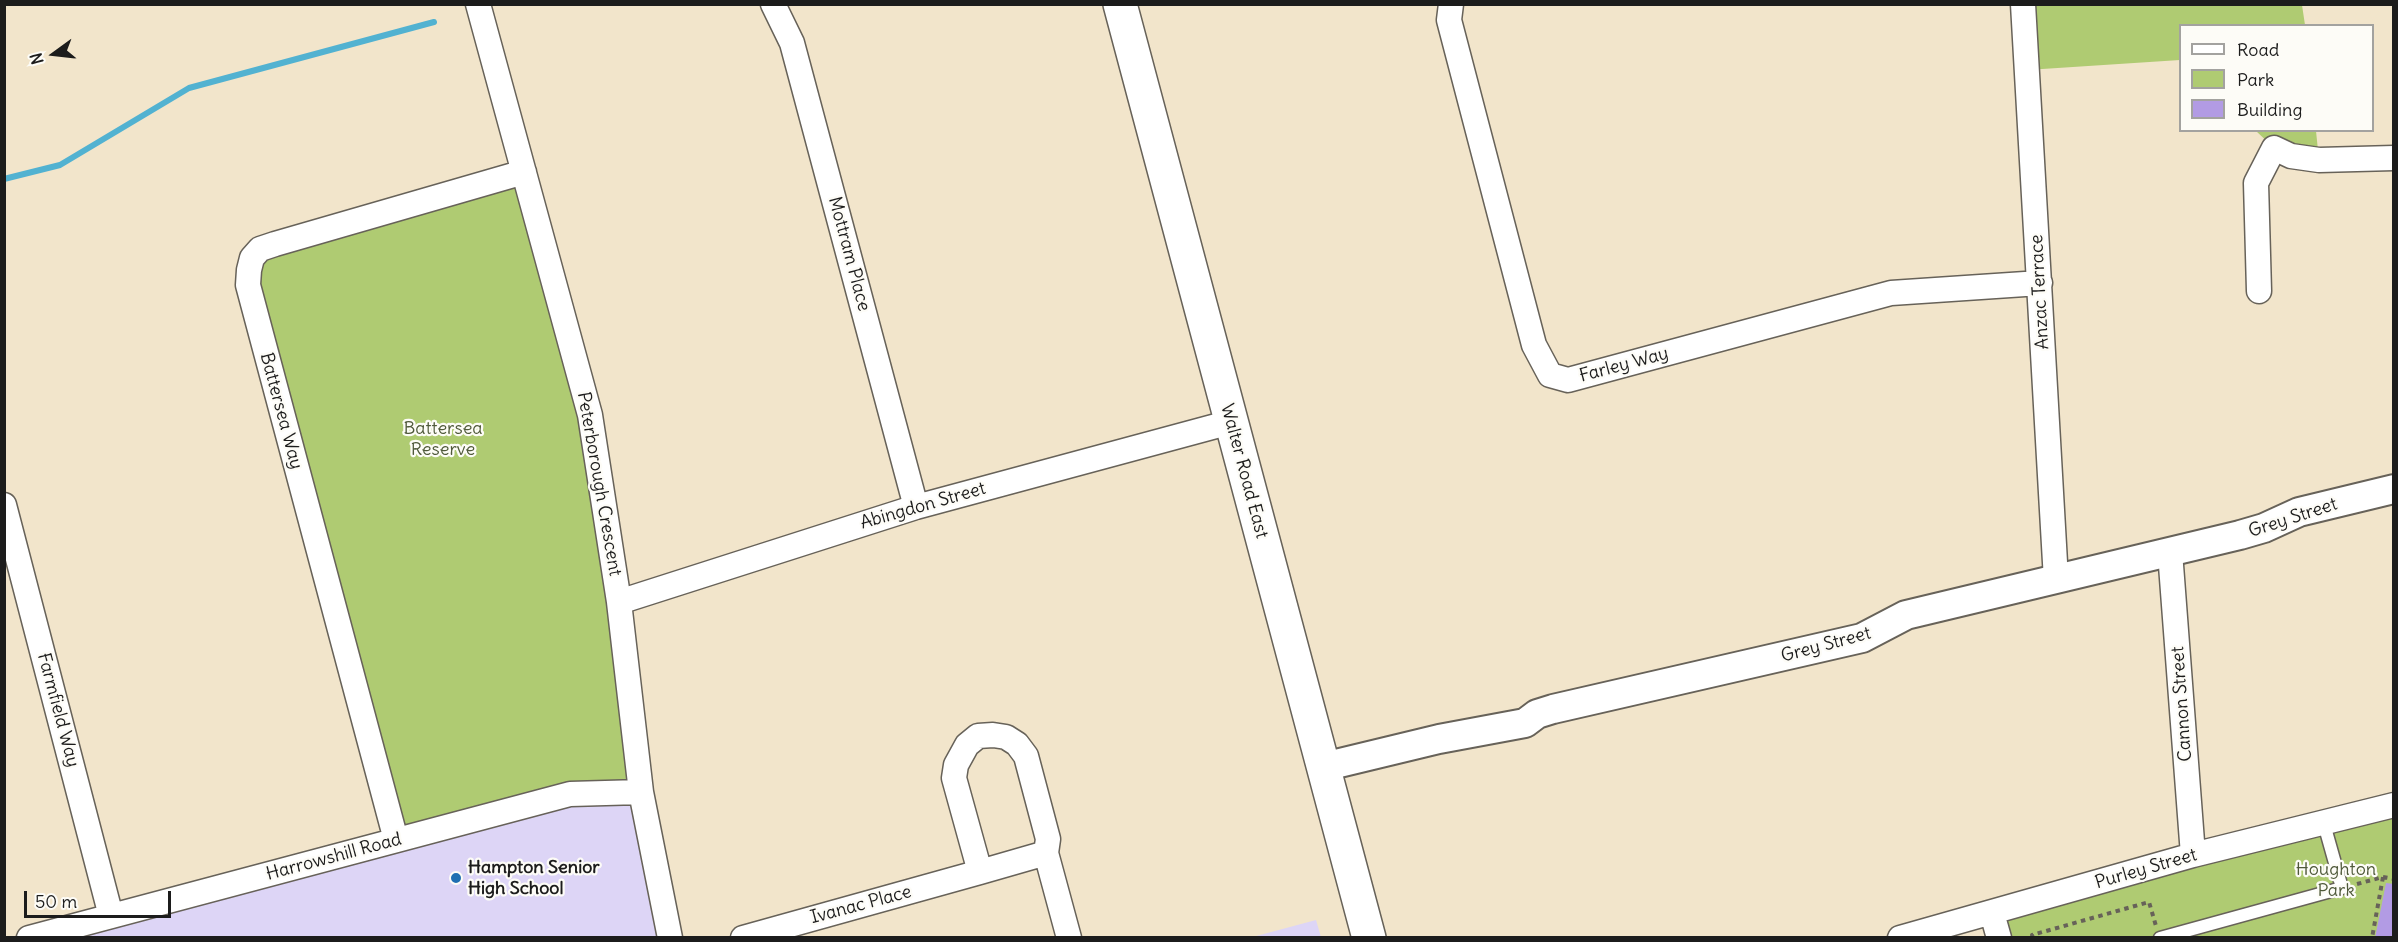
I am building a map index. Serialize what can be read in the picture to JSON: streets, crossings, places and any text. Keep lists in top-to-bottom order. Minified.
{"streets":{"main road":["Walter Road East"],"street":["Mottram Place","Anzac Terrace","Farley Way","Battersea Way","Peterborough Crescent","Abingdon Street","Grey Street","Cannon Street","Farmfield Way","Harrowshill Road","Purley Street","Ivanac Place"]},"crossings":[["Mottram Place","Abingdon Street"],["Anzac Terrace","Farley Way"],["Anzac Terrace","Grey Street"],["Battersea Way","Peterborough Crescent"],["Battersea Way","Harrowshill Road"],["Walter Road East","Abingdon Street"],["Walter Road East","Grey Street"],["Peterborough Crescent","Abingdon Street"],["Peterborough Crescent","Harrowshill Road"],["Grey Street","Cannon Street"],["Cannon Street","Purley Street"],["Farmfield Way","Harrowshill Road"]],"parks":["Battersea Reserve","Houghton Park"],"places":["Hampton Senior High School"],"legend":["Road","Park","Building"],"scale_bar":"50 m","north":"left"}
